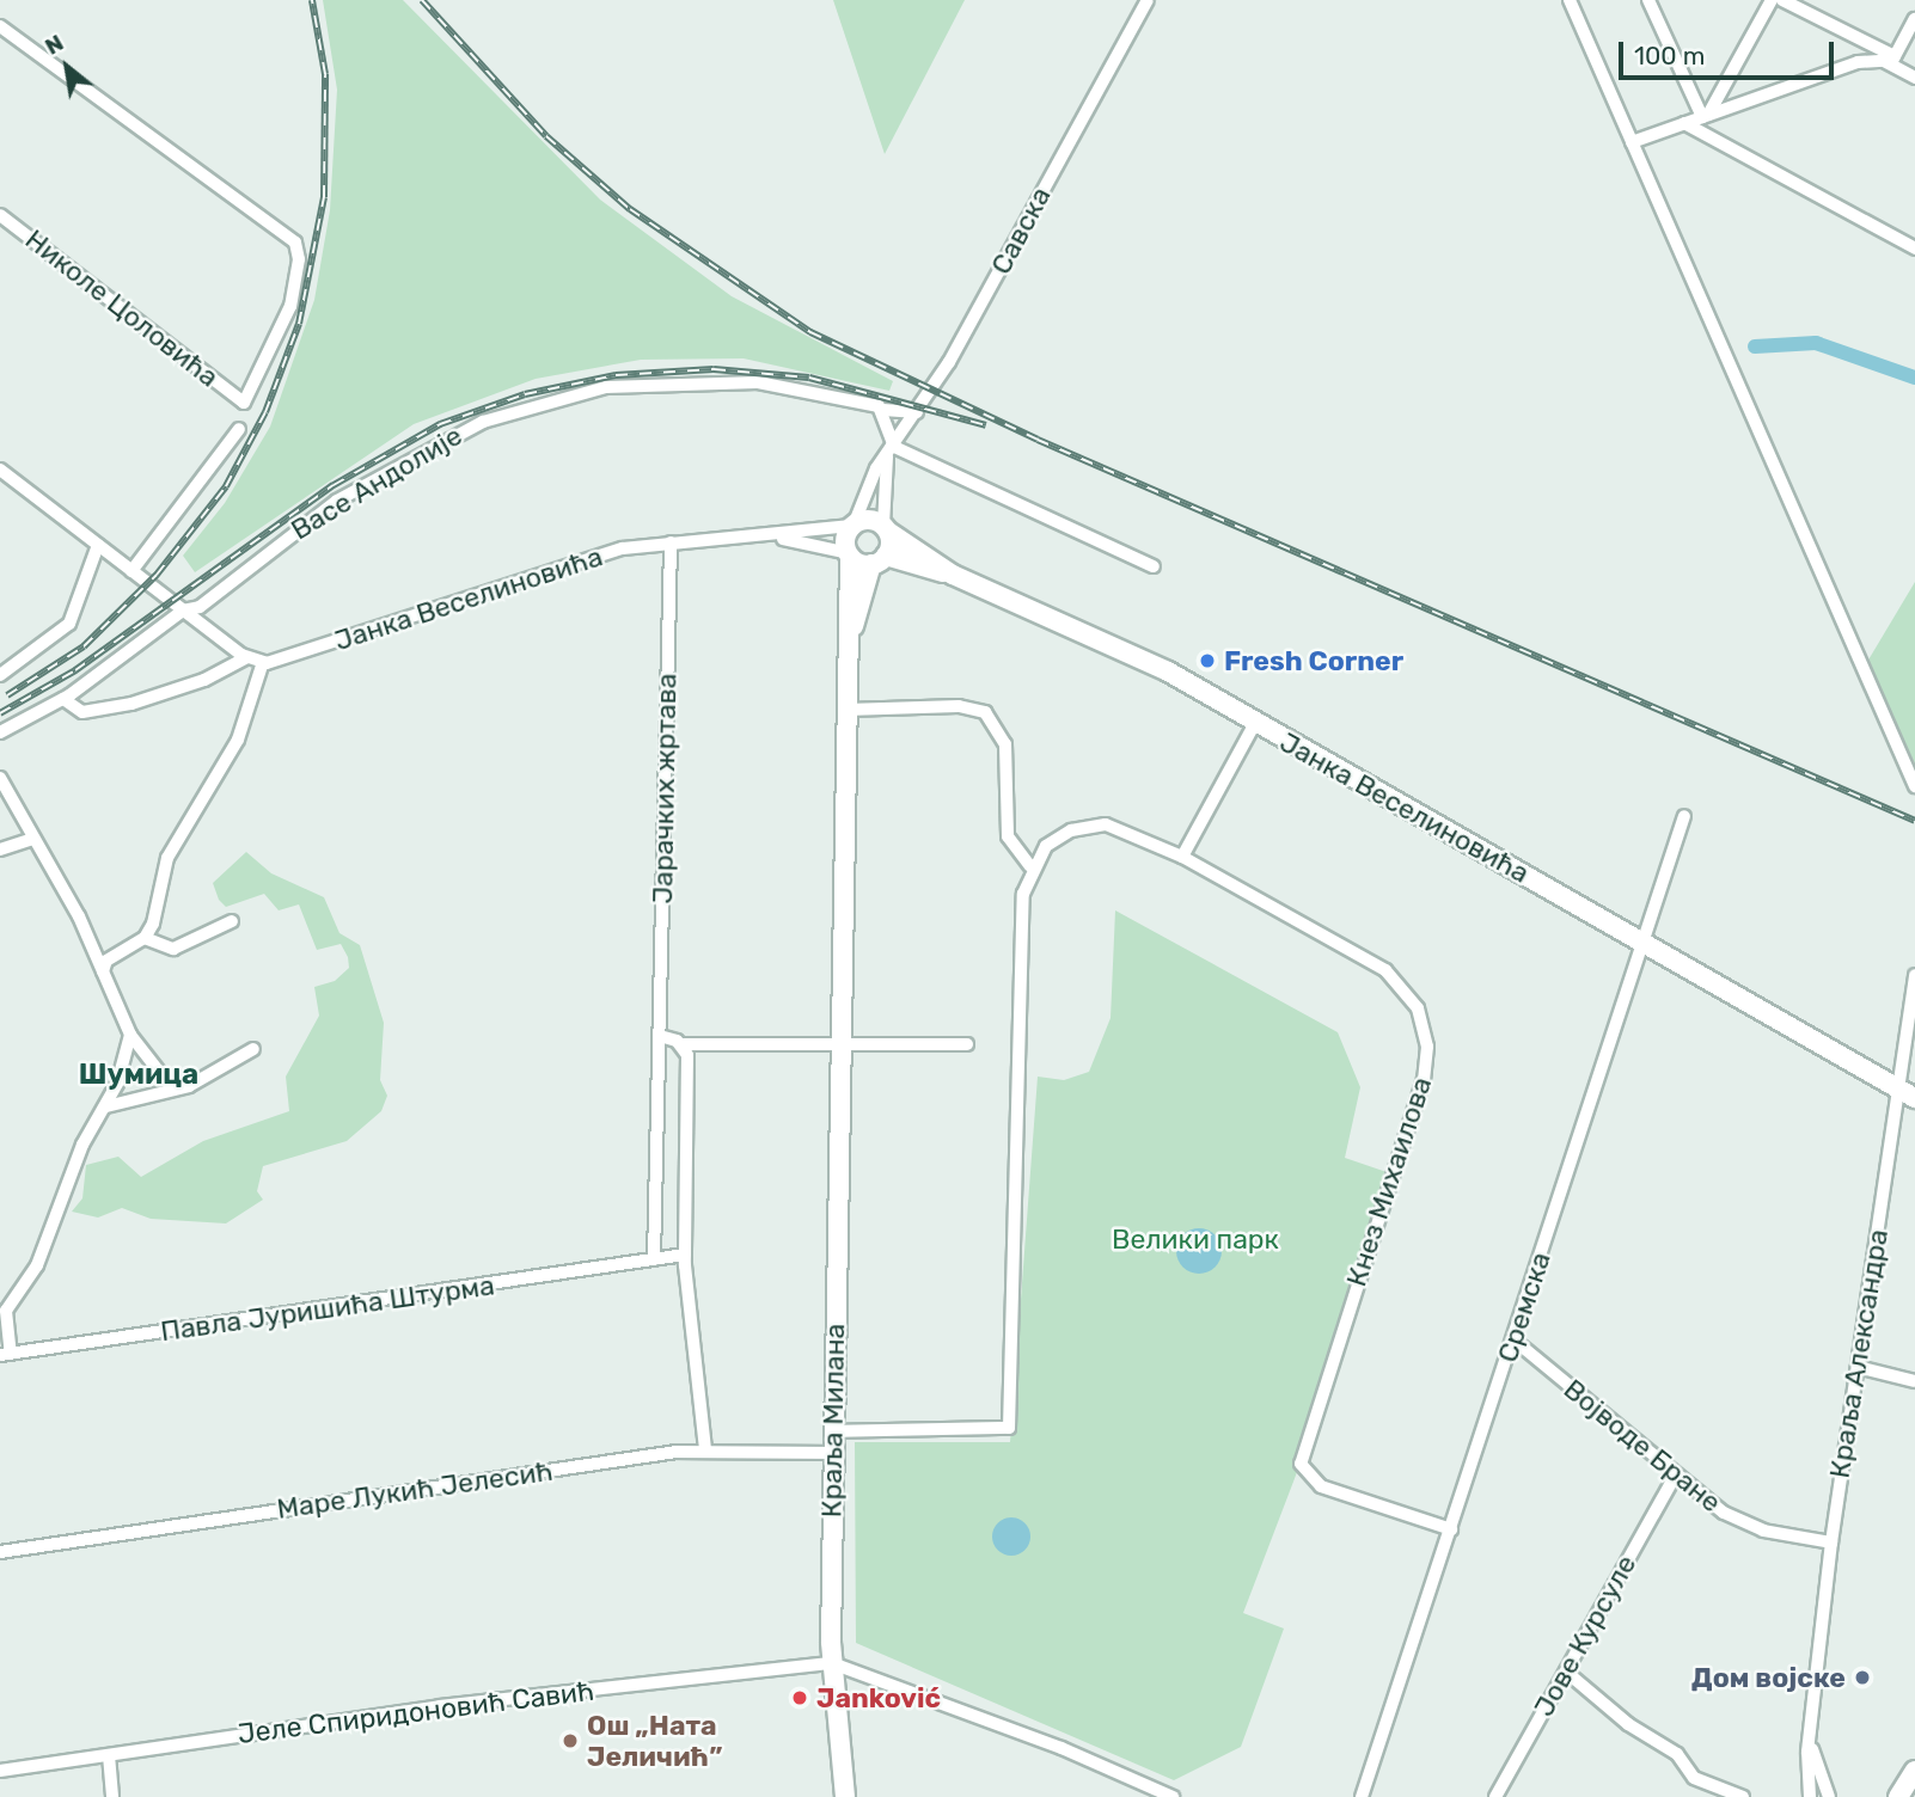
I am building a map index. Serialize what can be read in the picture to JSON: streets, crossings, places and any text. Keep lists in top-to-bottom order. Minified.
{"streets":{"main road":["Јанка Веселиновића","Краља Милана"],"street":["Савска","Николе Цоловића","Васе Андолије","Јарачких жртава","Кнез Михаилова","Сремска","Павла Јуришића Штурма","Краља Александра","Војводе Бране","Маре Лукић Јелесић","Јове Курсуле","Јеле Спиридоновић Савић"]},"crossings":[["Савска","Васе Андолије"],["Савска","Јанка Веселиновића"],["Савска","Краља Милана"],["Јанка Веселиновића","Јарачких жртава"],["Јанка Веселиновића","Сремска"],["Јанка Веселиновића","Краља Александра"],["Јанка Веселиновића","Краља Милана"],["Јарачких жртава","Павла Јуришића Штурма"],["Кнез Михаилова","Сремска"],["Сремска","Војводе Бране"],["Краља Александра","Војводе Бране"],["Краља Милана","Маре Лукић Јелесић"],["Краља Милана","Јеле Спиридоновић Савић"],["Војводе Бране","Јове Курсуле"]],"districts":["Шумица"],"parks":["Велики парк"],"places":["Fresh Corner","Дом војске","Janković","Ош „Ната Јеличић”"],"scale_bar":"100 m","north":"top left"}
